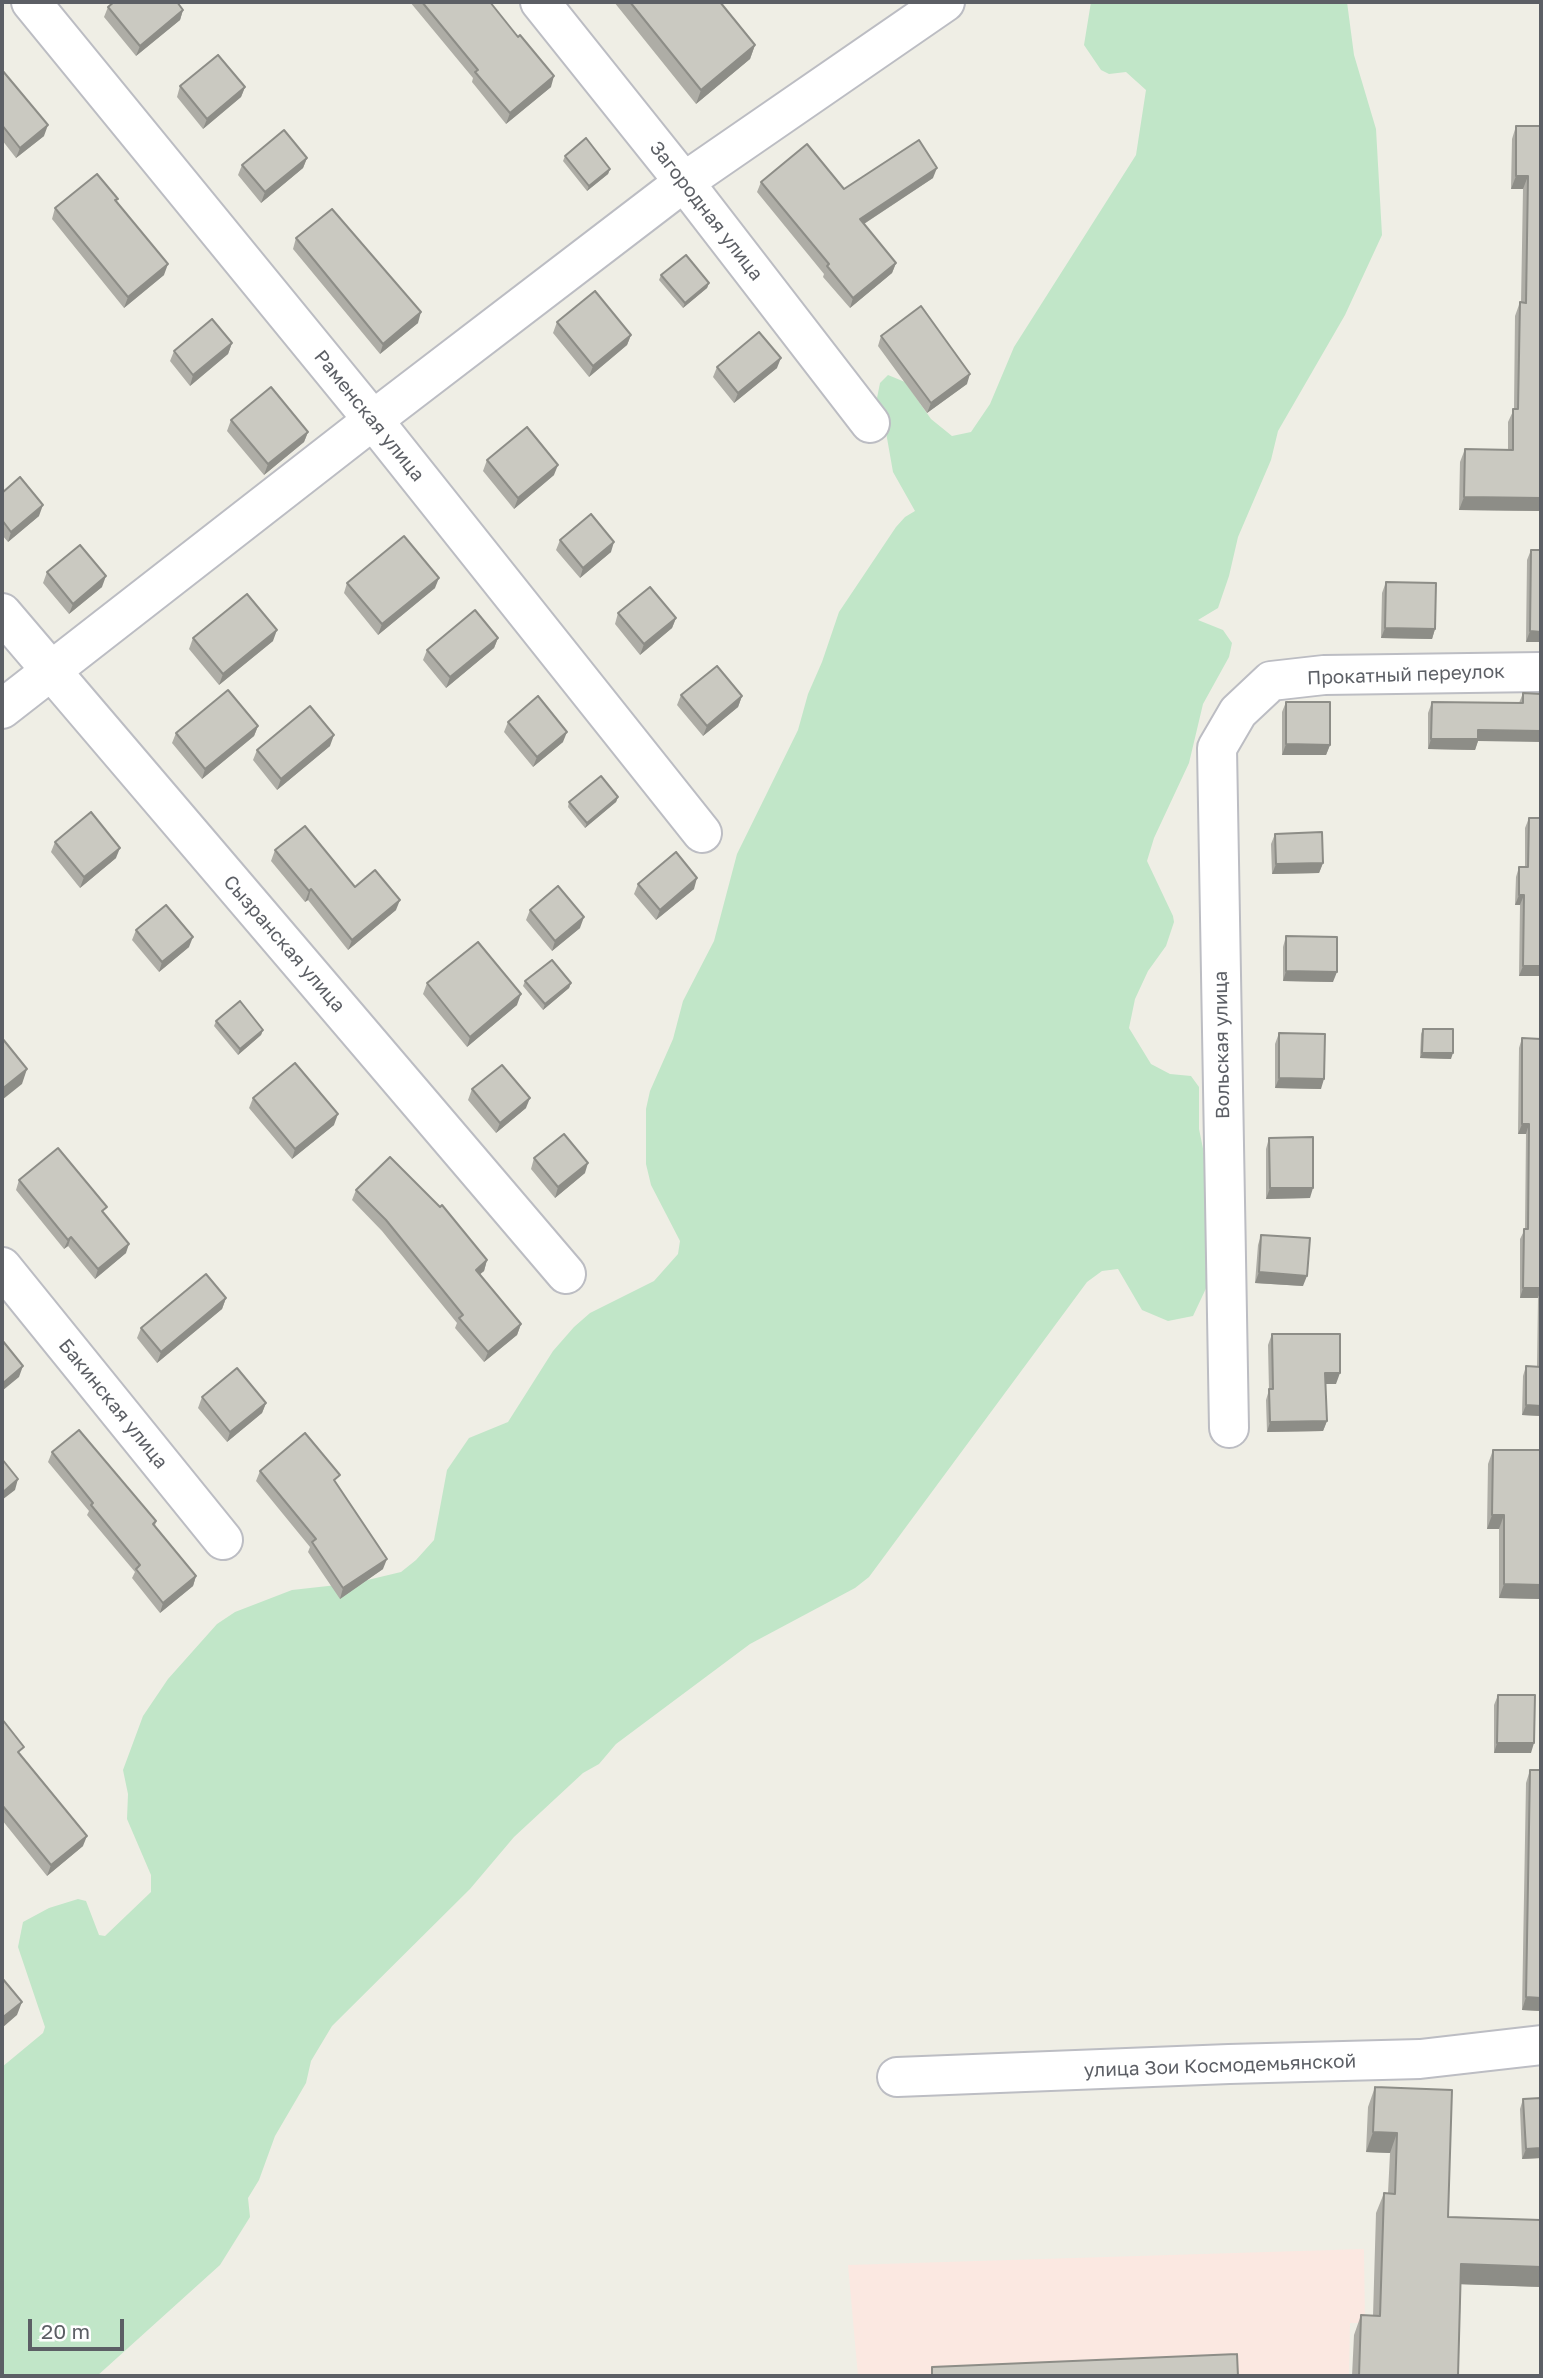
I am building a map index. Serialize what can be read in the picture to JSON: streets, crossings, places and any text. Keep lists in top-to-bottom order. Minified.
{"streets":{"street":["Загородная улица","Раменская улица","Прокатный переулок","Сызранская улица","Вольская улица","Бакинская улица","улица Зои Космодемьянской"]},"crossings":[["Прокатный переулок","Вольская улица"]],"scale_bar":"20 m"}
